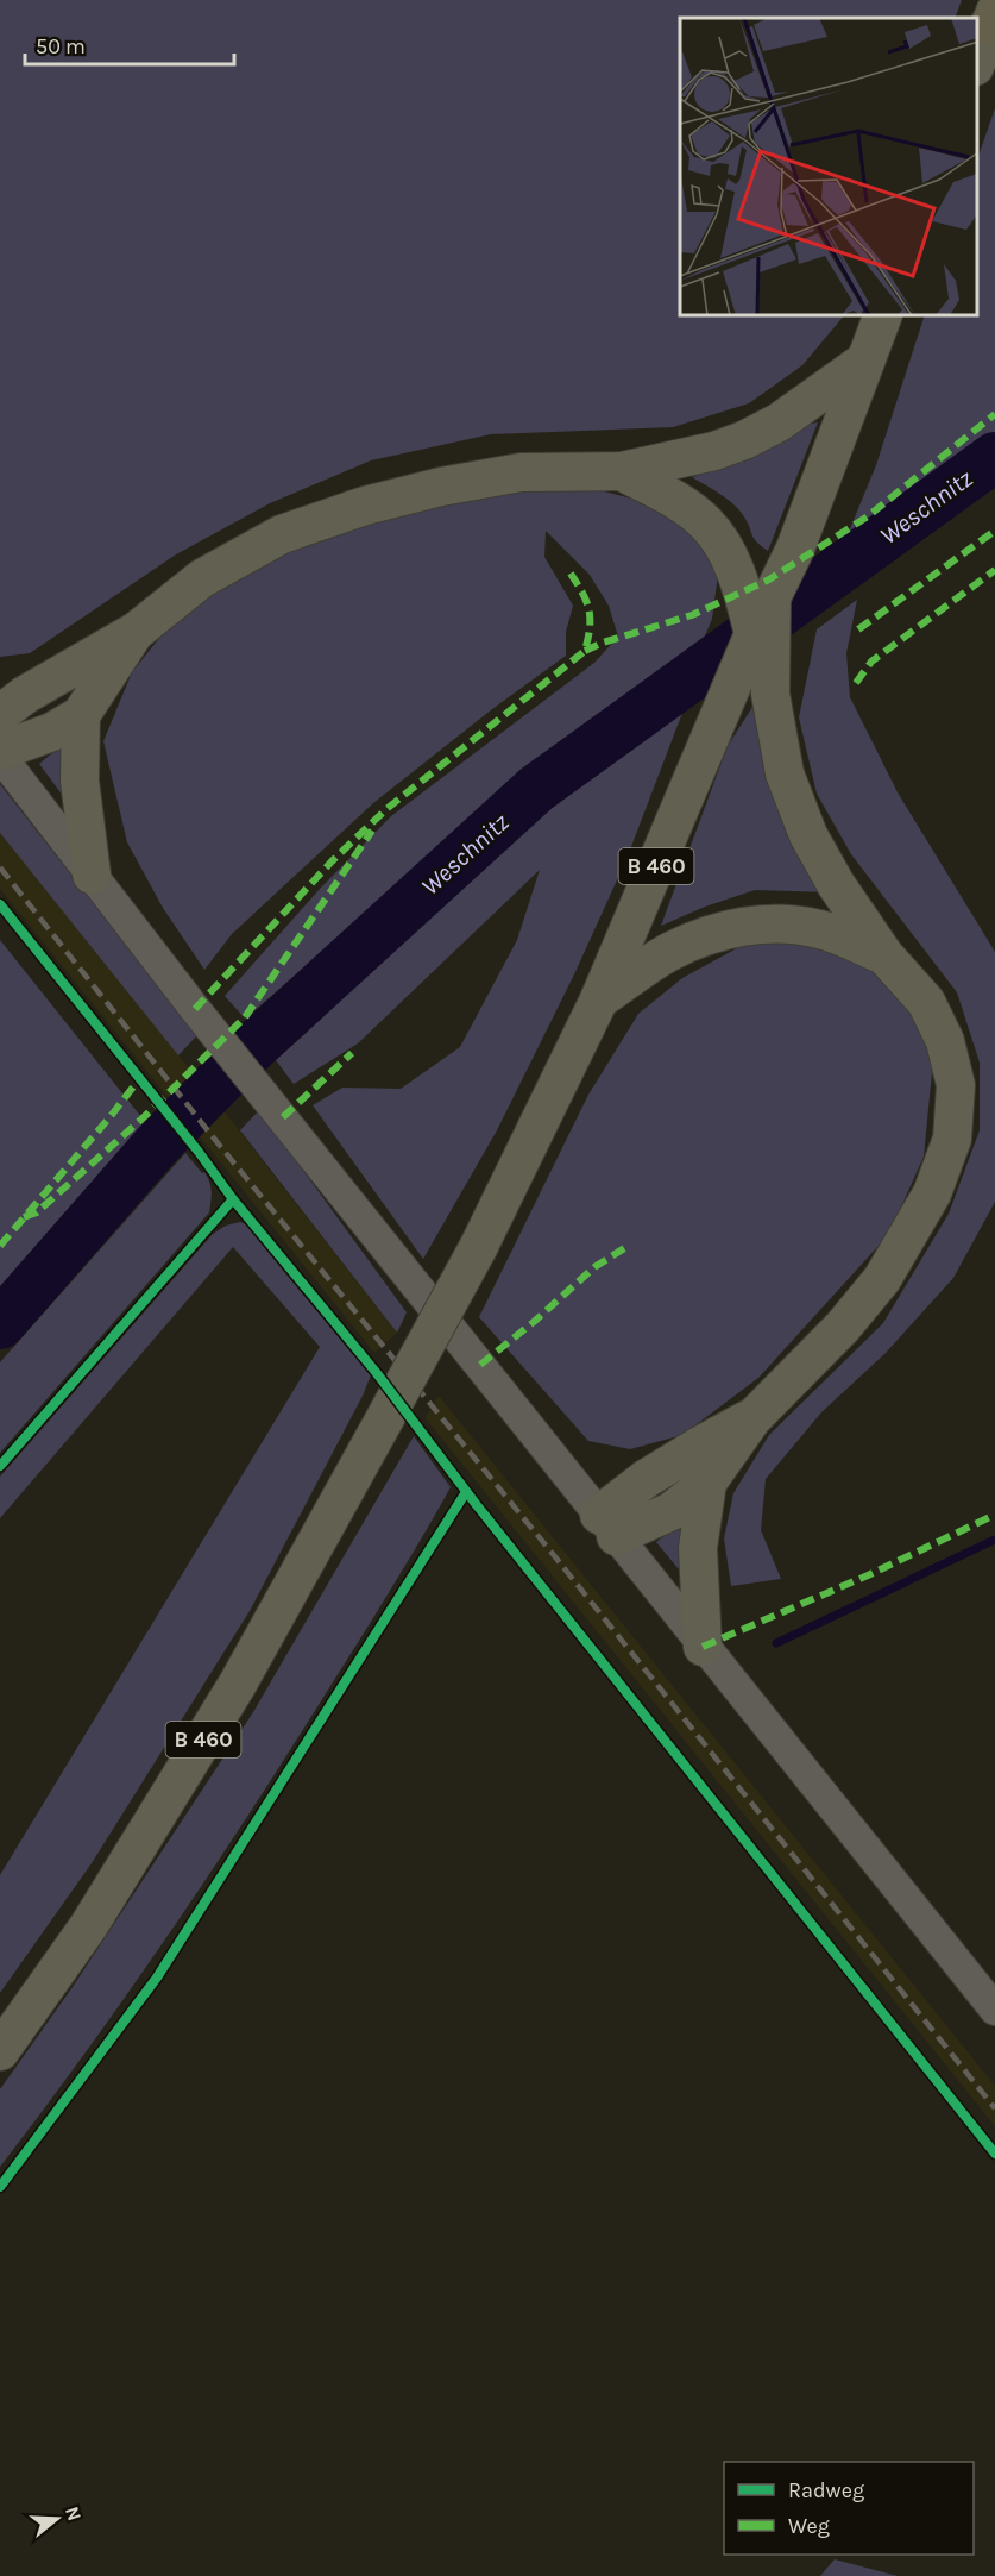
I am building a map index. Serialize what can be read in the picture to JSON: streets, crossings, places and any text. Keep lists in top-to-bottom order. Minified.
{"streets":{"main road":["B 460"]},"water":["Weschnitz"],"legend":["Radweg","Weg"],"scale_bar":"50 m","north":"right"}
